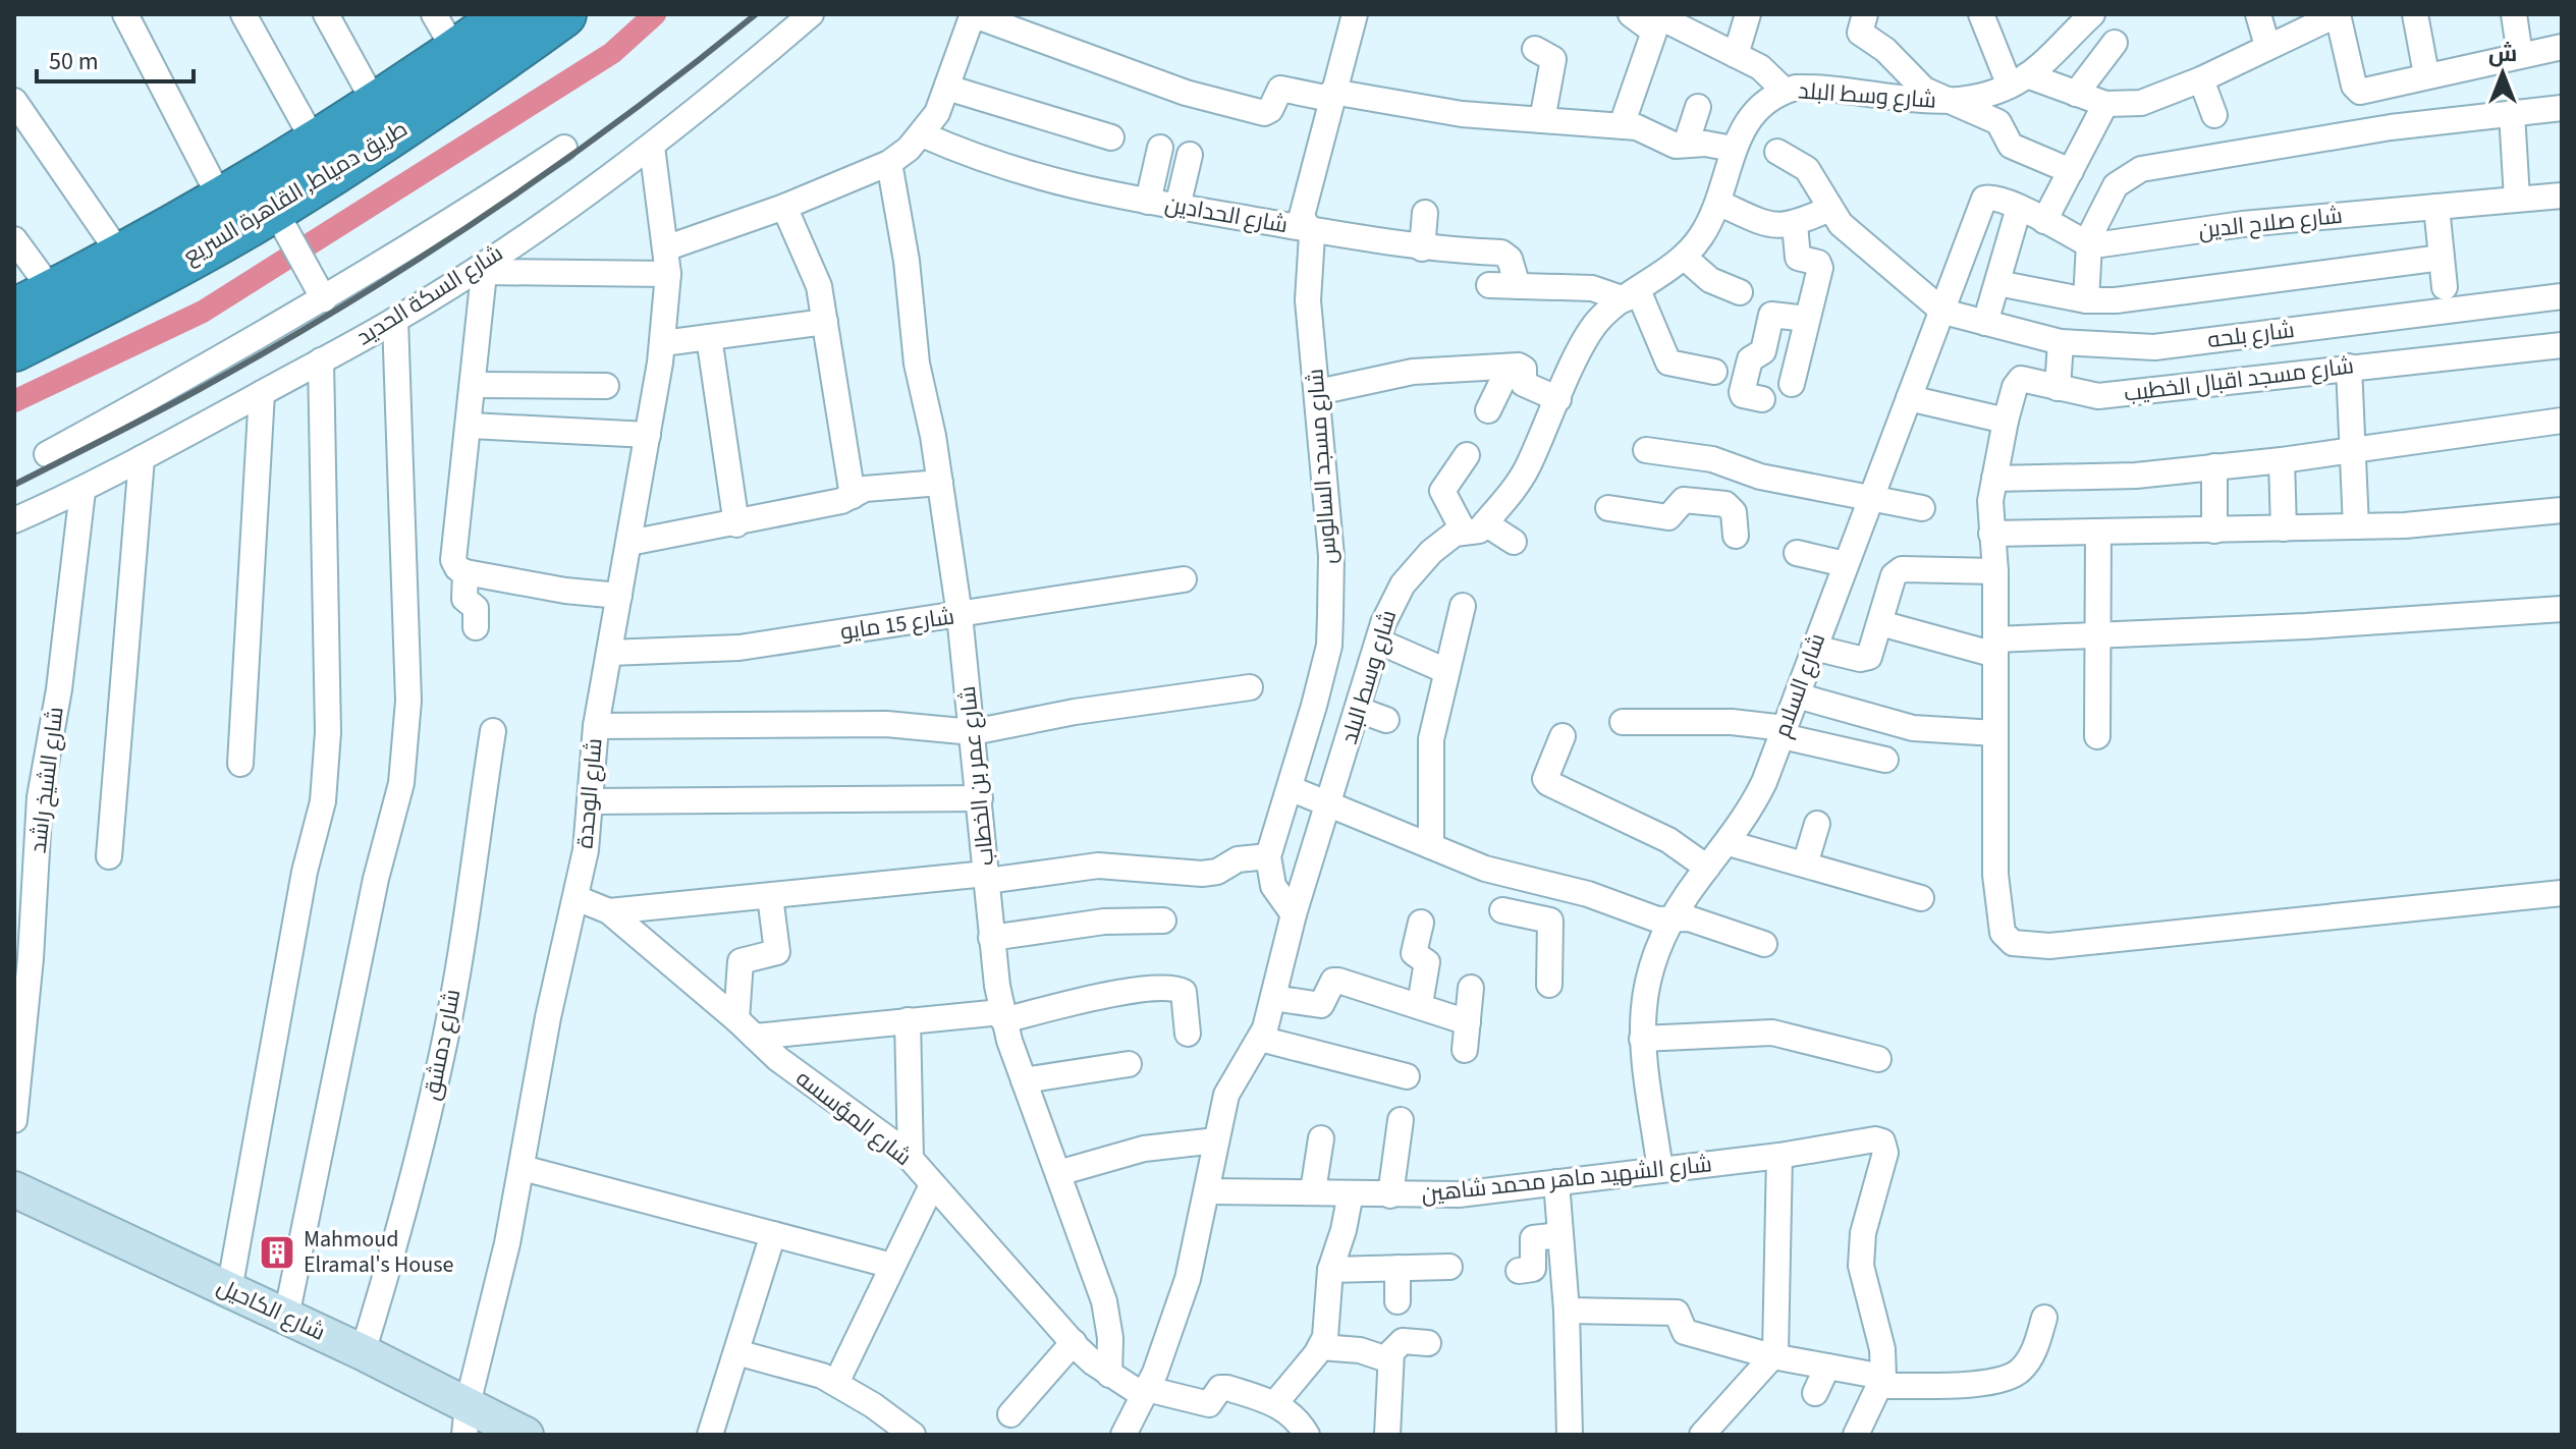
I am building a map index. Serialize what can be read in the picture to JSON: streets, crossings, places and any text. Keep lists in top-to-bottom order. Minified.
{"streets":{"highway":["طريق دمياط, القاهرة السريع"],"street":["شارع وسط البلد","شارع الحدادين","شارع صلاح الدين","شارع السكة الحديد","شارع بلحه","شارع مسجد اقبال الخطيب","شارع مسجد السالوس","شارع 15 مايو","شارع السلام","شارع عمر بن الخطاب","شارع الشيخ راشد","شارع الوحدة","شارع دمشق","شارع المؤسسه","شارع الشهيد ماهر محمد شاهين","شارع الكاحيل"]},"crossings":[["شارع وسط البلد","شارع المؤسسه"],["شارع وسط البلد","شارع الشهيد ماهر محمد شاهين"],["شارع الحدادين","شارع مسجد السالوس"],["شارع السكة الحديد","شارع الشيخ راشد"],["شارع السكة الحديد","شارع الوحدة"],["شارع بلحه","شارع السلام"],["شارع 15 مايو","شارع عمر بن الخطاب"],["شارع 15 مايو","شارع الوحدة"],["شارع السلام","شارع الشهيد ماهر محمد شاهين"],["شارع عمر بن الخطاب","شارع المؤسسه"],["شارع الوحدة","شارع المؤسسه"],["شارع الوحدة","شارع الكاحيل"],["شارع دمشق","شارع الكاحيل"]],"places":{"building":["Mahmoud Elramal's House"]},"scale_bar":"50 m","north":"top"}
